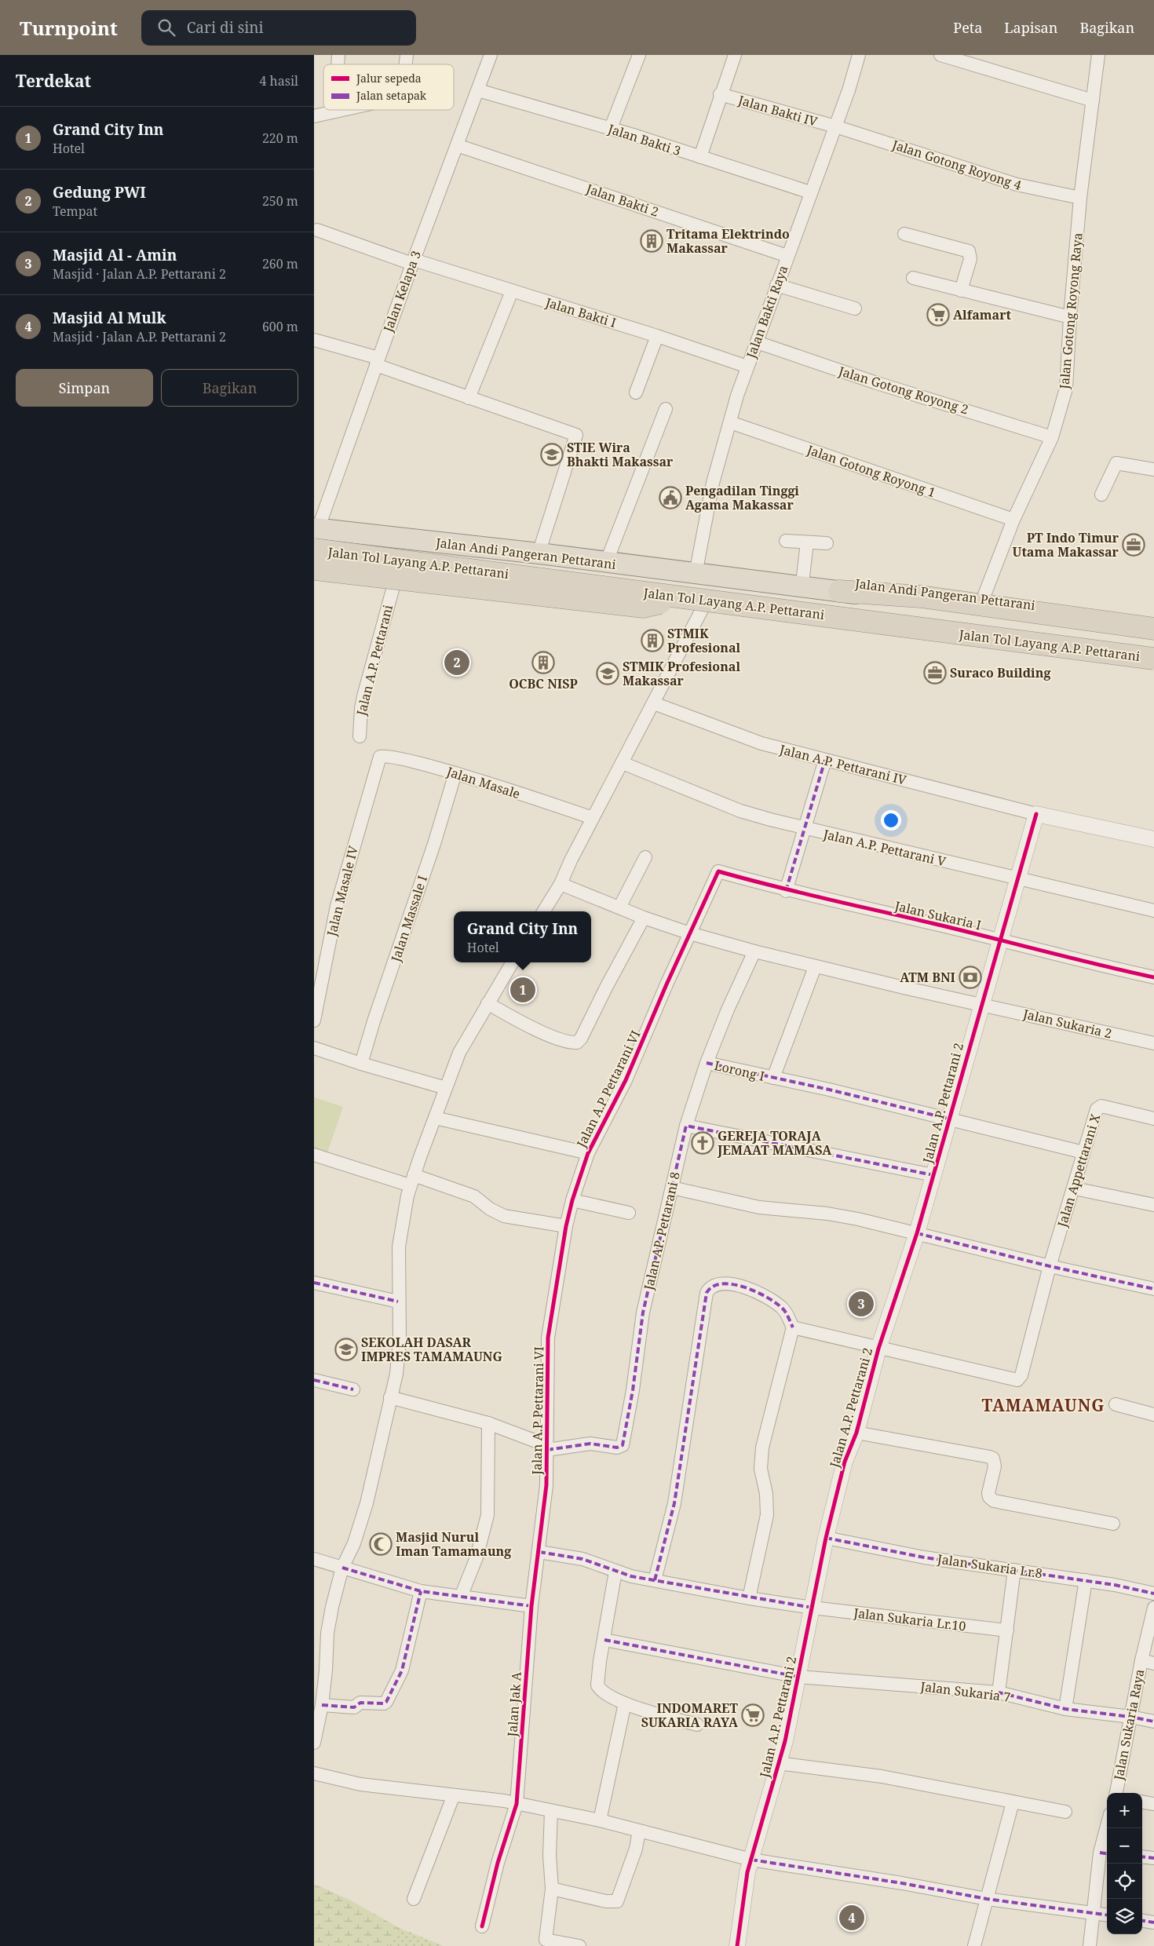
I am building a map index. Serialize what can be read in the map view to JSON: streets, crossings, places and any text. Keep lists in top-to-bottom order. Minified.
{"streets":{"highway":["Jalan Andi Pangeran Pettarani","Jalan Tol Layang A.P. Pettarani"],"street":["Jalan Bakti IV","Jalan Bakti 3","Jalan Gotong Royong 4","Jalan Bakti 2","Jalan Kelapa 3","Jalan Gotong Royong Raya","Jalan Bakti Raya","Jalan Bakti I","Jalan Gotong Royong 2","Jalan Gotong Royong 1","Jalan A.P. Pettarani","Jalan A.P. Pettarani IV","Jalan Masale","Jalan A.P. Pettarani V","Jalan Masale IV","Jalan Sukaria I","Jalan Massale I","Jalan Sukaria 2","Lorong I","Jalan A.P Pettarani VI","Jalan A.P. Pettarani 2","Jalan Appettarani X","Jalan AP. Pettarani 8","Jalan Sukaria Lr.8","Jalan Sukaria Lr.10","Jalan Sukaria 7","Jalan Jak A","Jalan Sukaria Raya"]},"crossings":[["Jalan Bakti IV","Jalan Gotong Royong 4"],["Jalan Bakti IV","Jalan Bakti Raya"],["Jalan Bakti 3","Jalan Kelapa 3"],["Jalan Bakti 3","Jalan Bakti Raya"],["Jalan Gotong Royong 4","Jalan Gotong Royong Raya"],["Jalan Gotong Royong 4","Jalan Bakti Raya"],["Jalan Bakti 2","Jalan Kelapa 3"],["Jalan Bakti 2","Jalan Bakti Raya"],["Jalan Kelapa 3","Jalan Bakti I"],["Jalan Kelapa 3","Jalan Andi Pangeran Pettarani"],["Jalan Kelapa 3","Jalan Tol Layang A.P. Pettarani"],["Jalan Gotong Royong Raya","Jalan Gotong Royong 2"],["Jalan Gotong Royong Raya","Jalan Gotong Royong 1"],["Jalan Gotong Royong Raya","Jalan Andi Pangeran Pettarani"],["Jalan Bakti Raya","Jalan Bakti I"],["Jalan Bakti Raya","Jalan Gotong Royong 2"],["Jalan Bakti Raya","Jalan Gotong Royong 1"],["Jalan Bakti Raya","Jalan Andi Pangeran Pettarani"],["Jalan Andi Pangeran Pettarani","Jalan Tol Layang A.P. Pettarani"],["Jalan A.P. Pettarani IV","Jalan A.P. Pettarani 2"],["Jalan Masale","Jalan Masale IV"],["Jalan Masale","Jalan Massale I"],["Jalan A.P. Pettarani V","Jalan A.P. Pettarani 2"],["Jalan Sukaria I","Jalan A.P Pettarani VI"],["Jalan Sukaria I","Jalan A.P. Pettarani 2"],["Jalan Sukaria 2","Jalan A.P Pettarani VI"],["Jalan Sukaria 2","Jalan A.P. Pettarani 2"],["Jalan Sukaria 2","Jalan AP. Pettarani 8"],["Lorong I","Jalan A.P. Pettarani 2"],["Lorong I","Jalan Appettarani X"],["Lorong I","Jalan AP. Pettarani 8"],["Jalan A.P Pettarani VI","Jalan AP. Pettarani 8"],["Jalan A.P Pettarani VI","Jalan Sukaria Lr.10"],["Jalan A.P Pettarani VI","Jalan Jak A"],["Jalan A.P. Pettarani 2","Jalan Appettarani X"],["Jalan A.P. Pettarani 2","Jalan Sukaria Lr.8"],["Jalan A.P. Pettarani 2","Jalan Sukaria Lr.10"],["Jalan A.P. Pettarani 2","Jalan Sukaria 7"],["Jalan Sukaria 7","Jalan Sukaria Raya"]],"districts":["TAMAMAUNG"],"places":{"building":["Tritama Elektrindo Makassar","STMIK Profesional","OCBC NISP"],"supermarket":["Alfamart","INDOMARET SUKARIA RAYA"],"school or university":["STIE Wira Bhakti Makassar","STMIK Profesional Makassar","SEKOLAH DASAR IMPRES TAMAMAUNG"],"public building":["Pengadilan Tinggi Agama Makassar"],"office":["PT Indo Timur Utama Makassar","Suraco Building"],"bank":["ATM BNI"],"church":["GEREJA TORAJA JEMAAT MAMASA"],"mosque":["Masjid Nurul Iman Tamamaung"]},"legend":["Jalur sepeda","Jalan setapak"],"page":{"header":"Turnpoint","search":"Cari di sini","nav":["Peta","Lapisan","Bagikan"],"heading":["Terdekat","4 hasil"],"list":[{"mark":"1","name":"Grand City Inn","note":"Hotel","value":"220 m"},{"mark":"2","name":"Gedung PWI","note":"Tempat","value":"250 m"},{"mark":"3","name":"Masjid Al - Amin","note":"Masjid · Jalan A.P. Pettarani 2","value":"260 m"},{"mark":"4","name":"Masjid Al Mulk","note":"Masjid · Jalan A.P. Pettarani 2","value":"600 m"}],"buttons":["Simpan","Bagikan"],"pins":["2","1","3","4"],"popup":["Grand City Inn","Hotel"],"map_buttons":["+","−"]}}
